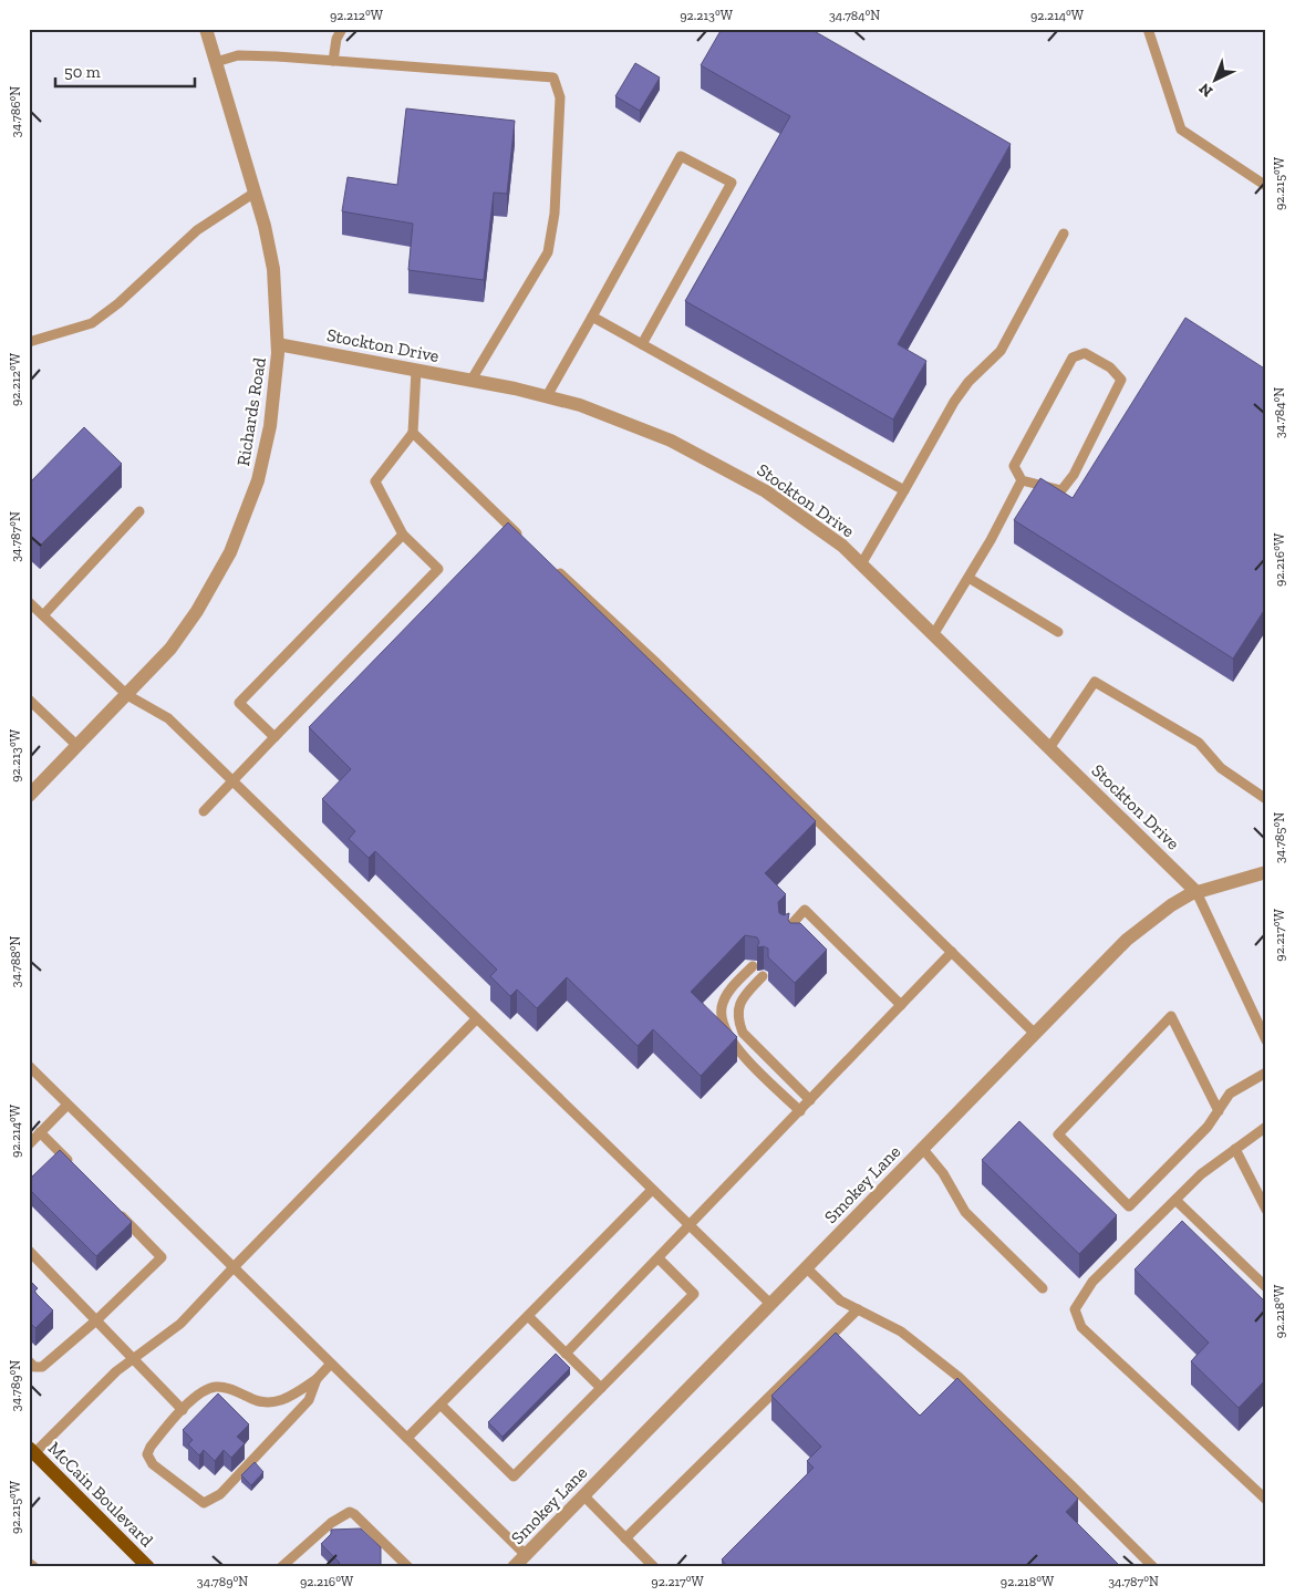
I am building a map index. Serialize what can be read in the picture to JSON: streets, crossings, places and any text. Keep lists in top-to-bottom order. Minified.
{"streets":{"main road":["McCain Boulevard"],"street":["Stockton Drive","Richards Road","Smokey Lane"]},"crossings":[["Stockton Drive","Richards Road"],["Stockton Drive","Smokey Lane"]],"scale_bar":"50 m","north":"bottom left","coordinates":["92.212°W","92.213°W","34.784°N","92.214°W","34.786°N","92.215°W","34.787°N","92.216°W","34.785°N","92.217°W","34.788°N","92.218°W","34.789°N"]}
